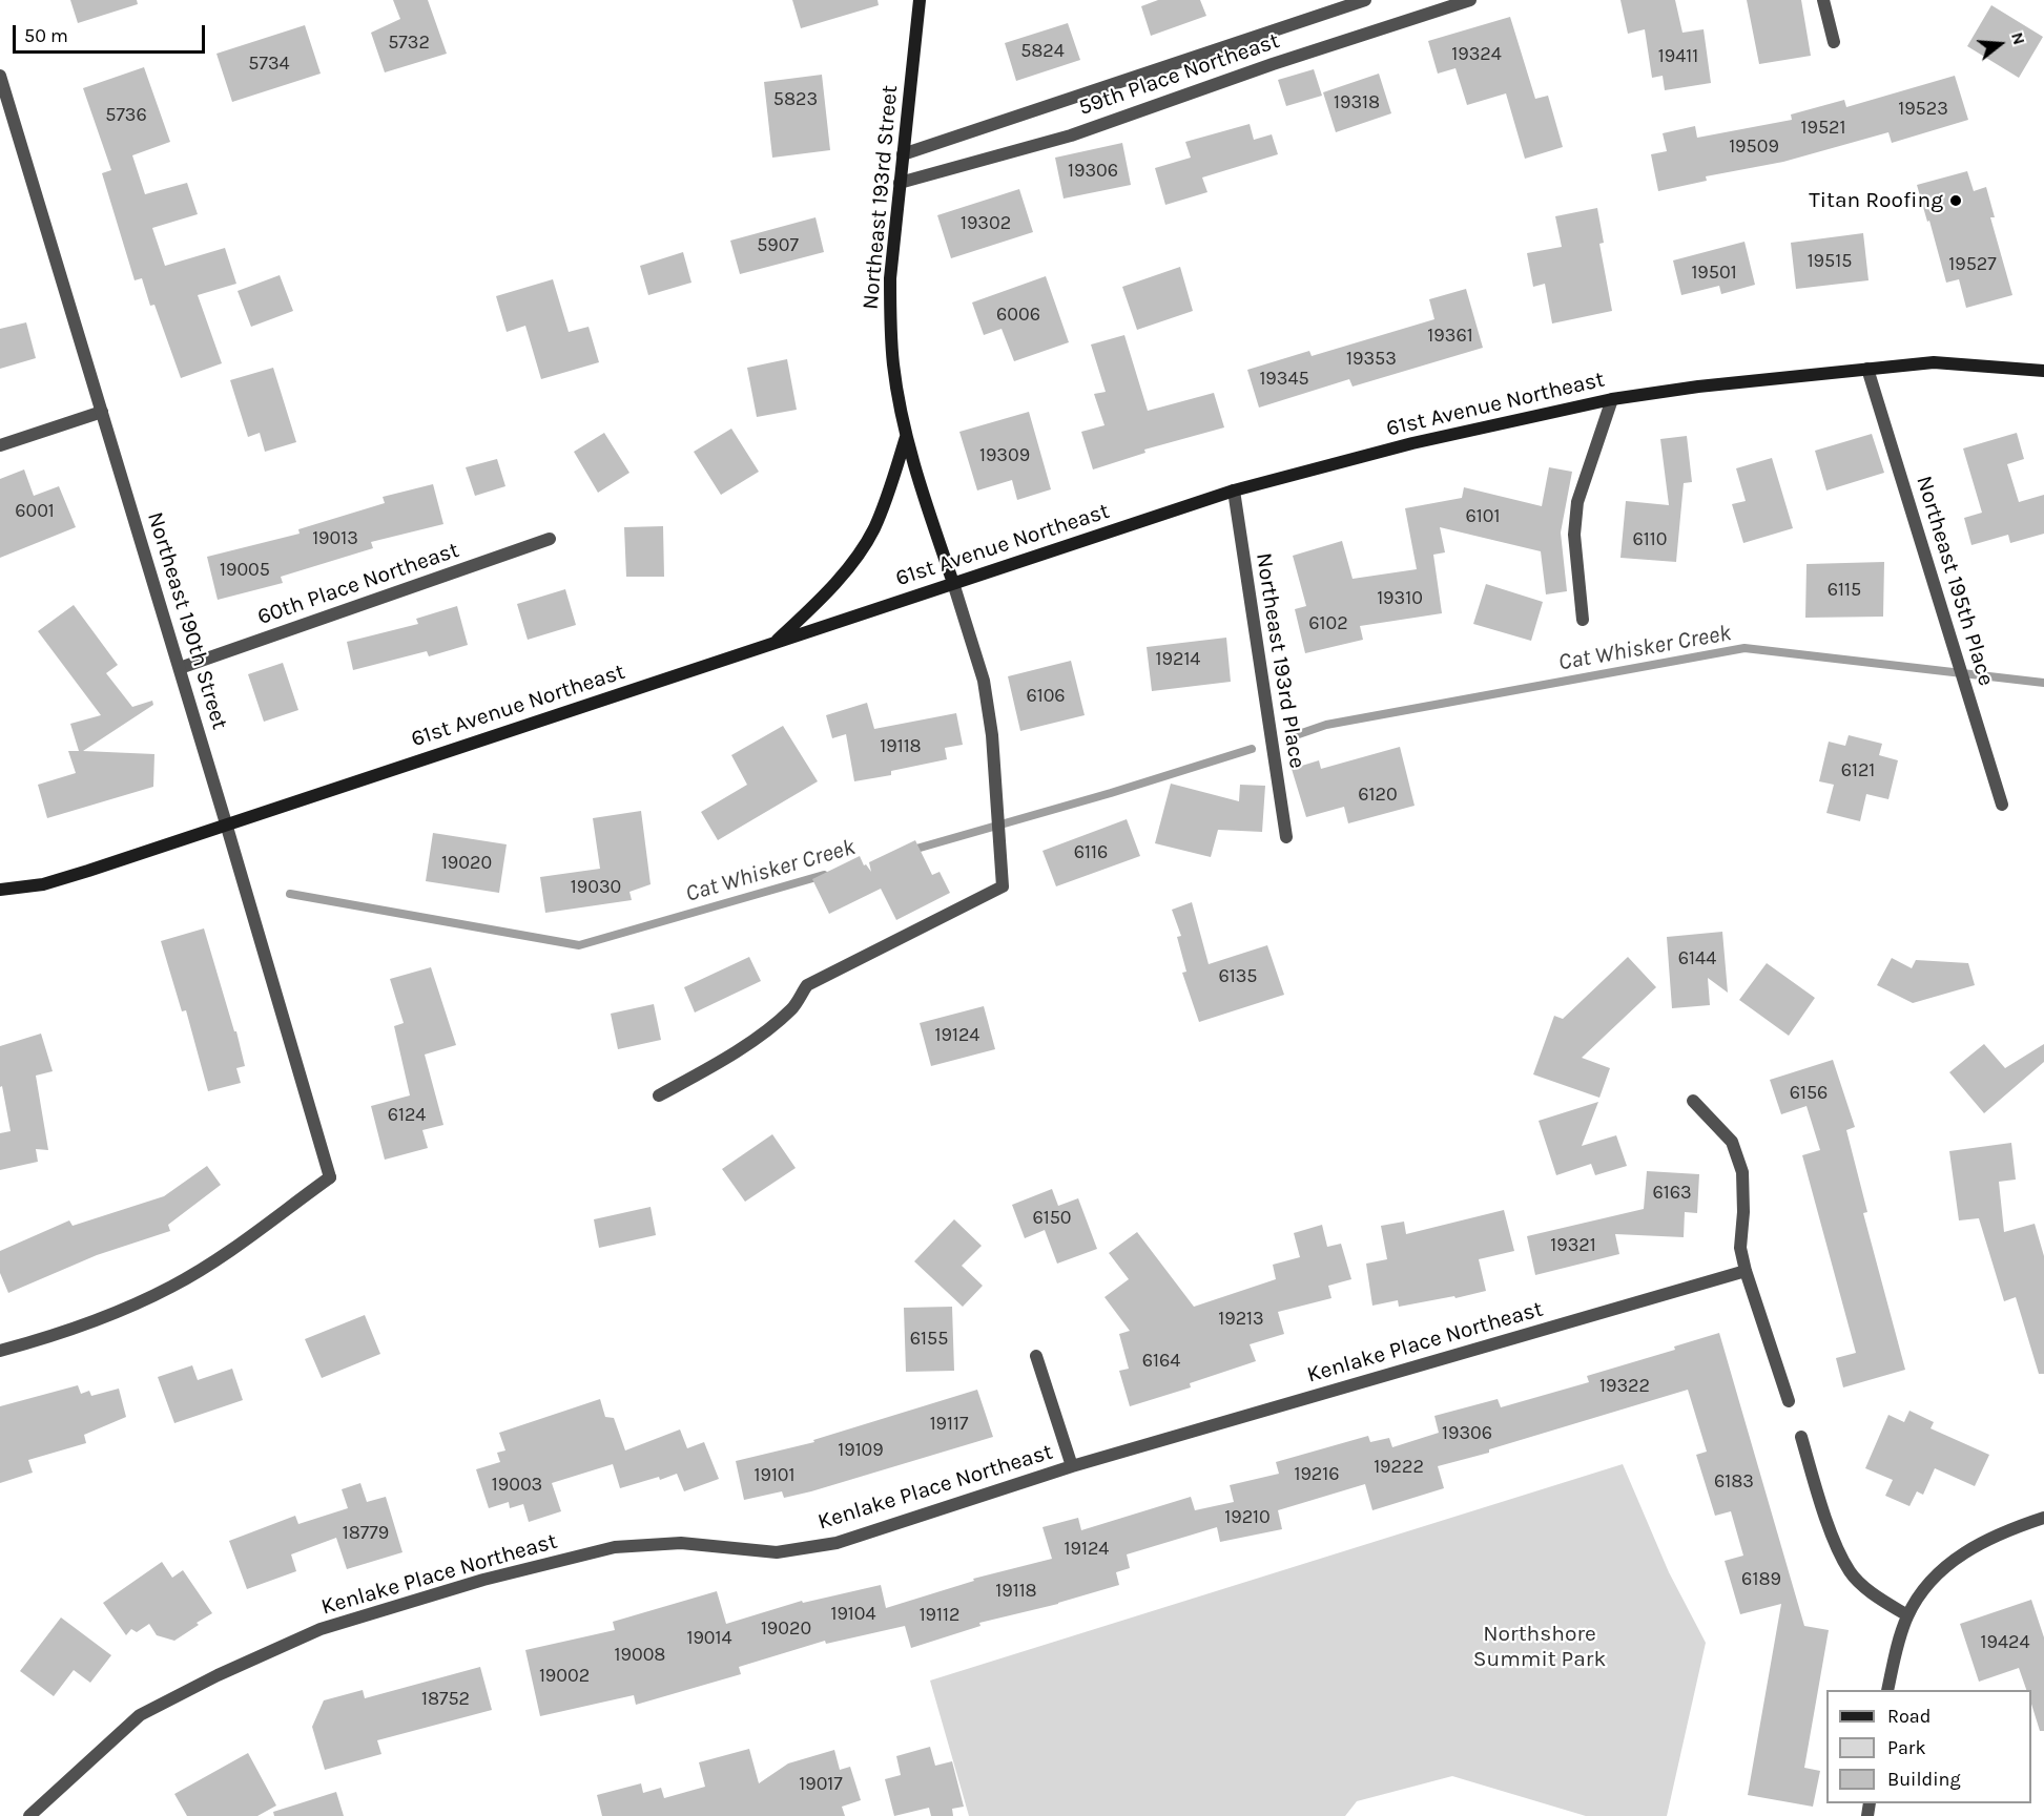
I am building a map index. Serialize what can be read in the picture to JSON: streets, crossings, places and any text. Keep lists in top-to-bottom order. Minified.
{"streets":{"main road":["Northeast 193rd Street","61st Avenue Northeast"],"street":["59th Place Northeast","Northeast 195th Place","60th Place Northeast","Northeast 190th Street","Northeast 193rd Place","Kenlake Place Northeast"]},"crossings":[["59th Place Northeast","Northeast 193rd Street"],["Northeast 193rd Street","61st Avenue Northeast"],["61st Avenue Northeast","Northeast 195th Place"],["61st Avenue Northeast","Northeast 190th Street"],["61st Avenue Northeast","Northeast 193rd Place"],["60th Place Northeast","Northeast 190th Street"]],"water":["Cat Whisker Creek"],"parks":["Northshore Summit Park"],"places":["Titan Roofing"],"house_numbers":["5732","5824","19324","19411","5734","5823","19318","19523","5736","19521","19509","19306","19302","5907","19515","19527","19501","6006","19361","19353","19345","19309","6001","6101","19013","6110","19005","6115","19310","6102","19214","6106","19118","6121","6120","6116","19020","19030","6144","6135","19124","6156","6124","6163","6150","19321","19213","6155","6164","19322","19117","19306","19109","19222","19216","19101","6183","19003","19210","18779","19124","6189","19118","19104","19112","19020","19014","19424","19008","19002","18752","19017"],"legend":["Road","Park","Building"],"scale_bar":"50 m","north":"right"}
